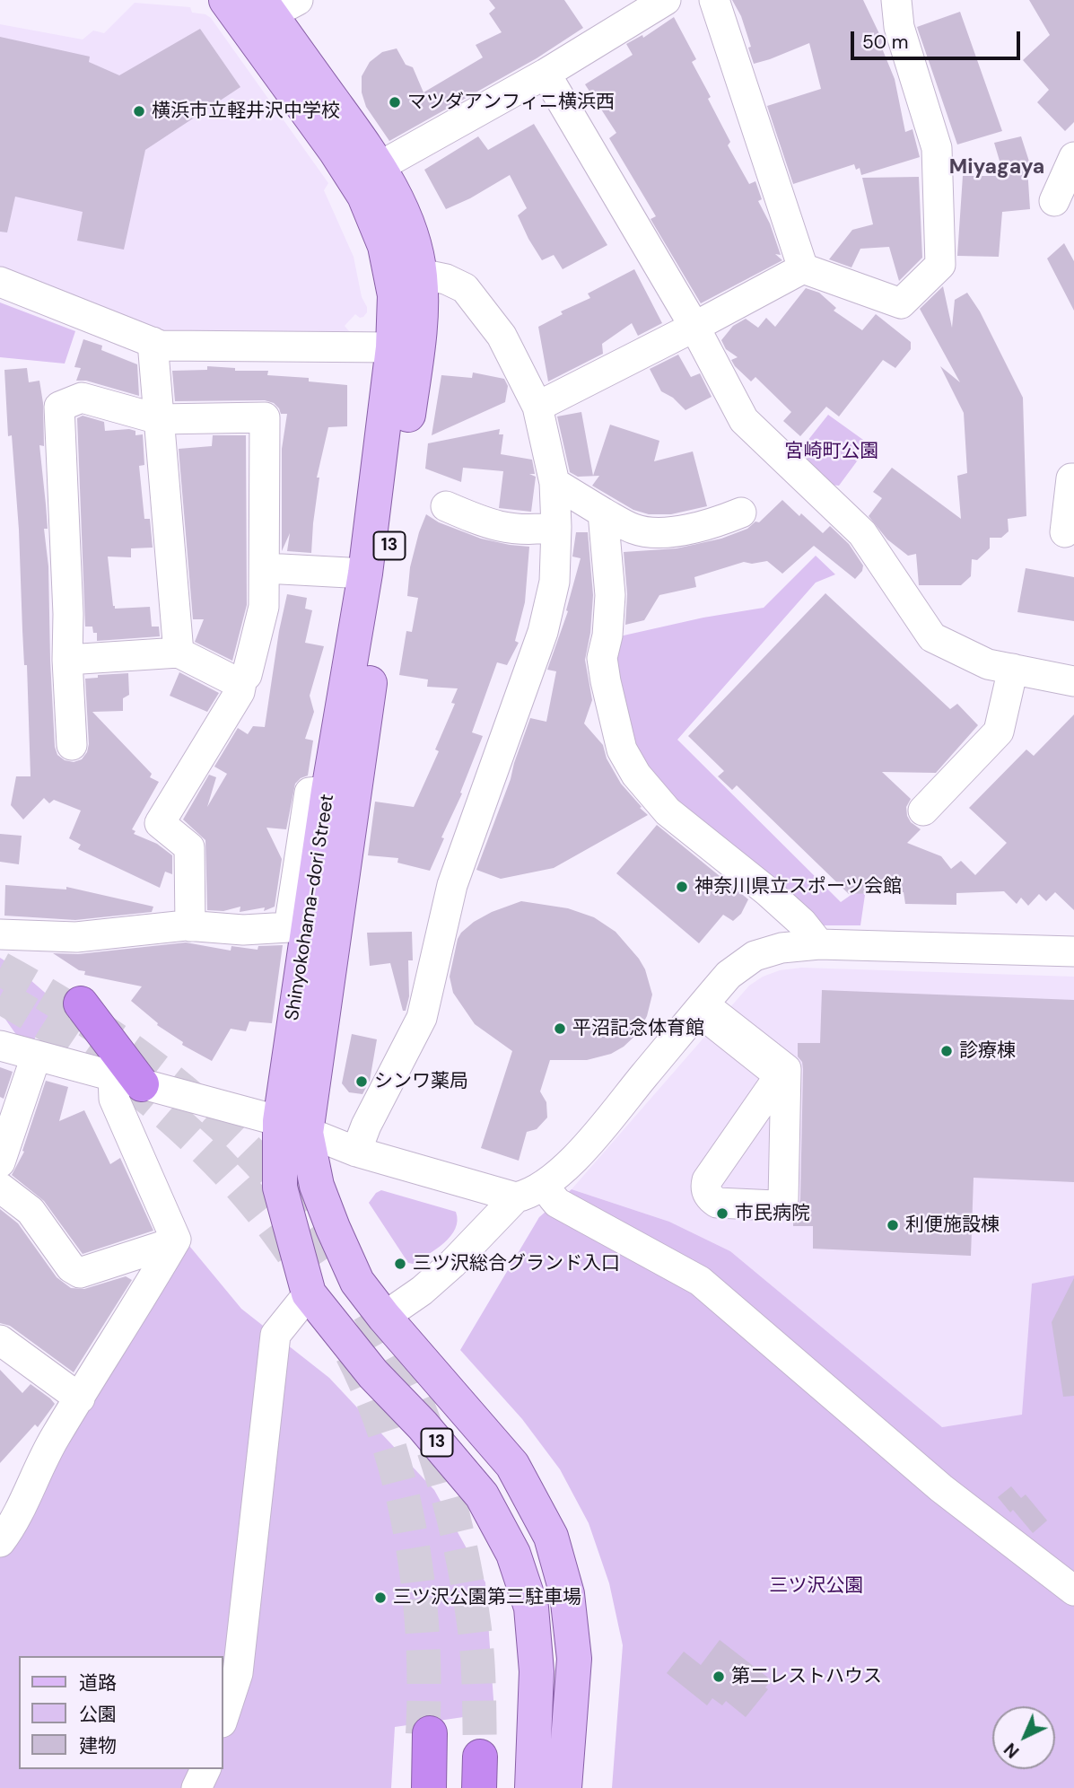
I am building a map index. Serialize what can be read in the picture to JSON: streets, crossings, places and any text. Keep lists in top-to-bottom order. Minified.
{"streets":{"main road":["13","Shinyokohama-dori Street"]},"districts":["Miyagaya"],"parks":["宮崎町公園","三ツ沢公園"],"places":["マツダアンフィニ横浜西","横浜市立軽井沢中学校","神奈川県立スポーツ会館","平沼記念体育館","診療棟","シンワ薬局","市民病院","利便施設棟","三ツ沢総合グランド入口","三ツ沢公園第三駐車場","第二レストハウス"],"legend":["道路","公園","建物"],"scale_bar":"50 m","north":"bottom left"}
